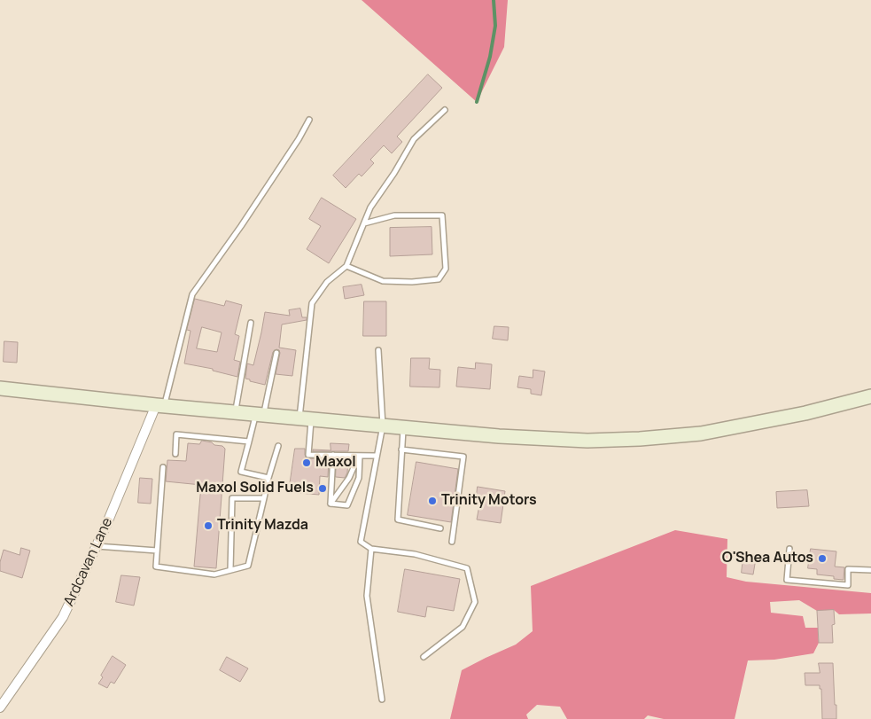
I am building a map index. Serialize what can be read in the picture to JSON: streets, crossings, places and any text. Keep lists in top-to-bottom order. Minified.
{"streets":{"street":["Ardcavan Lane"]},"places":["Maxol","Maxol Solid Fuels","Trinity Motors","Trinity Mazda","O'Shea Autos"]}
